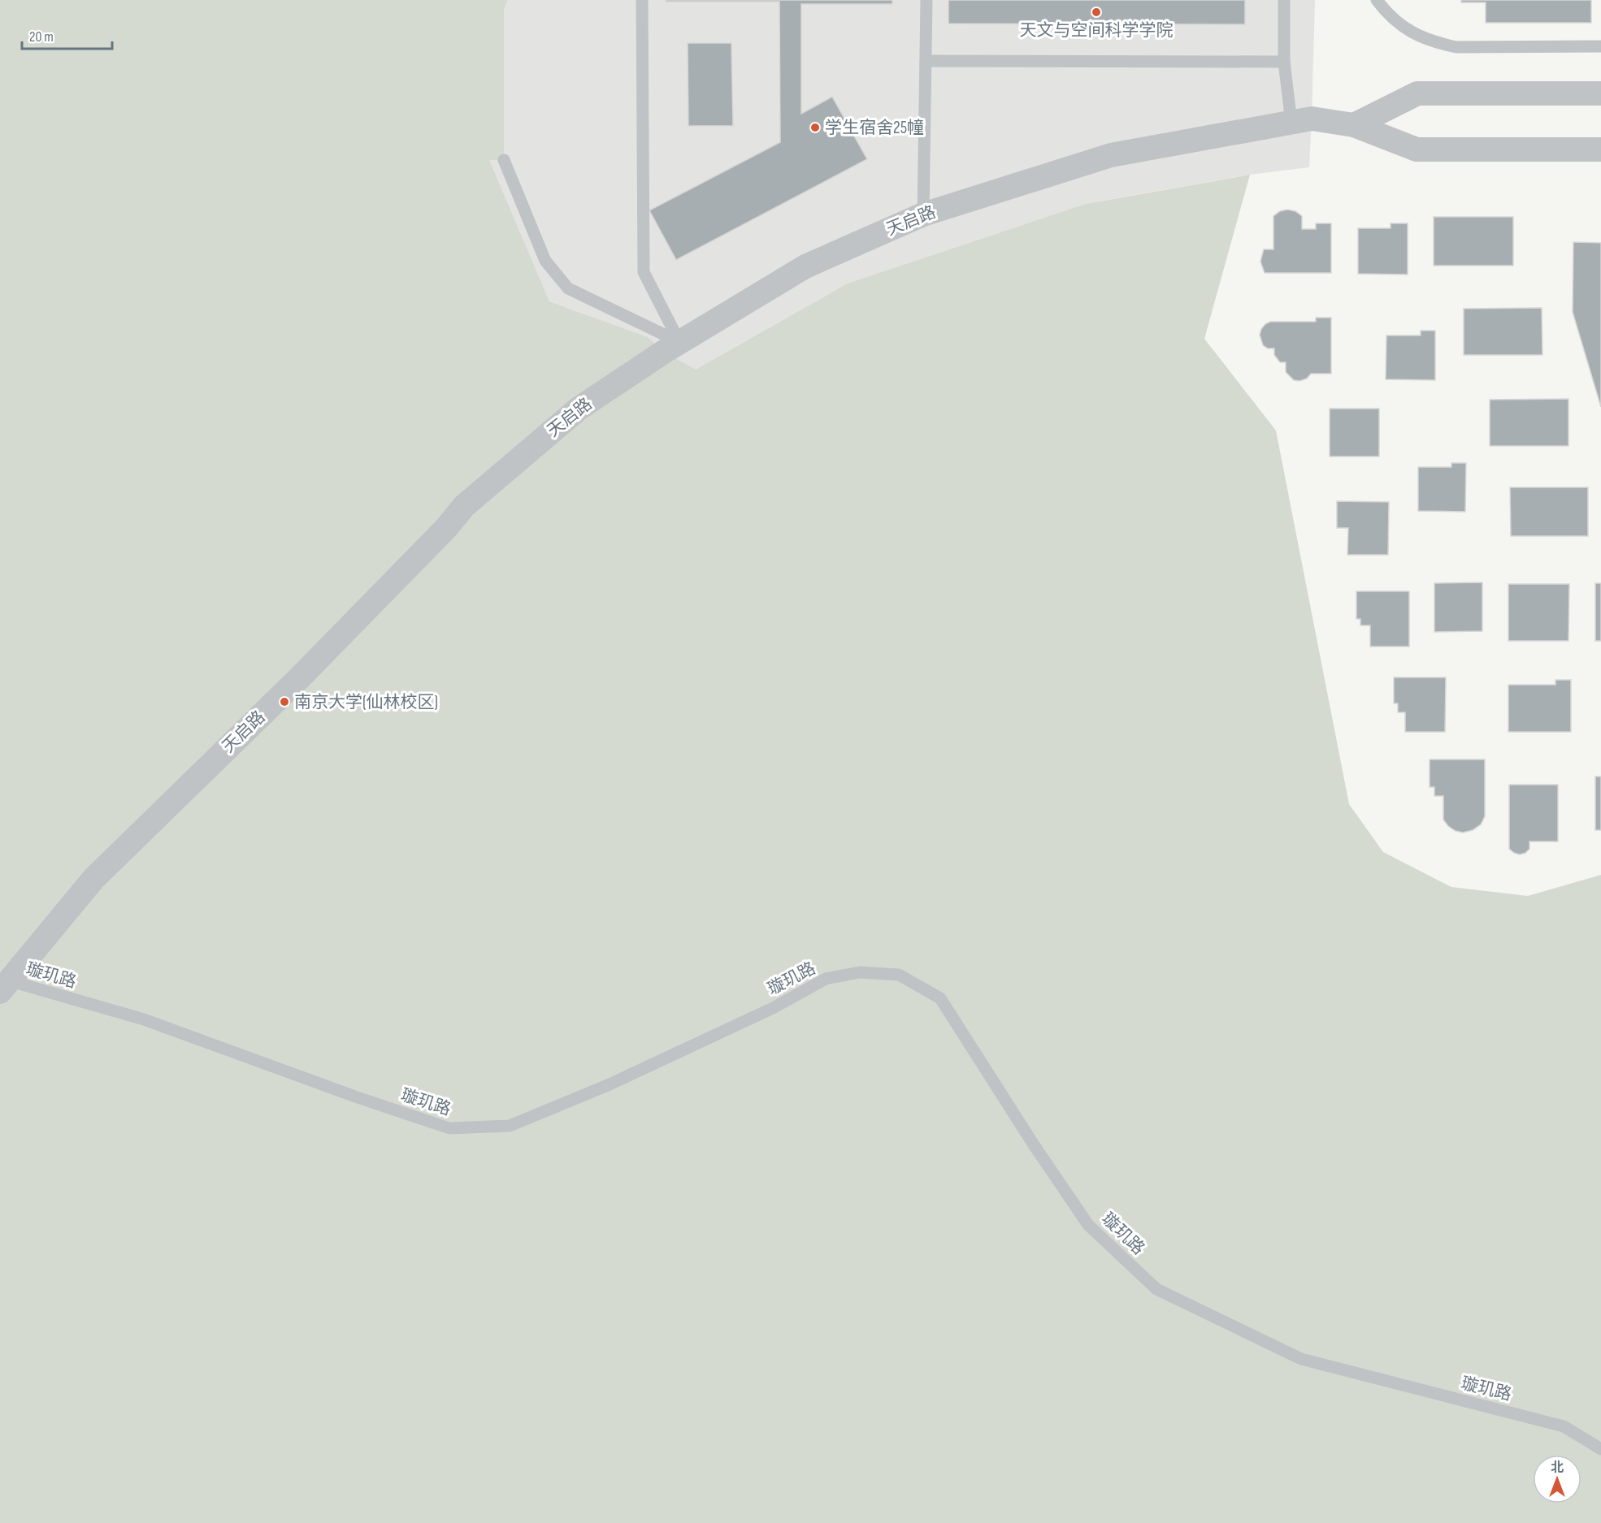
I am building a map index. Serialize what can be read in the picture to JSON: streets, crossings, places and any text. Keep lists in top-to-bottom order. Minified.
{"streets":{"street":["天启路"],"lane":["璇玑路"]},"crossings":[["天启路","璇玑路"]],"places":["天文与空间科学学院","学生宿舍25幢","南京大学(仙林校区)"],"scale_bar":"20 m","north":"top"}
